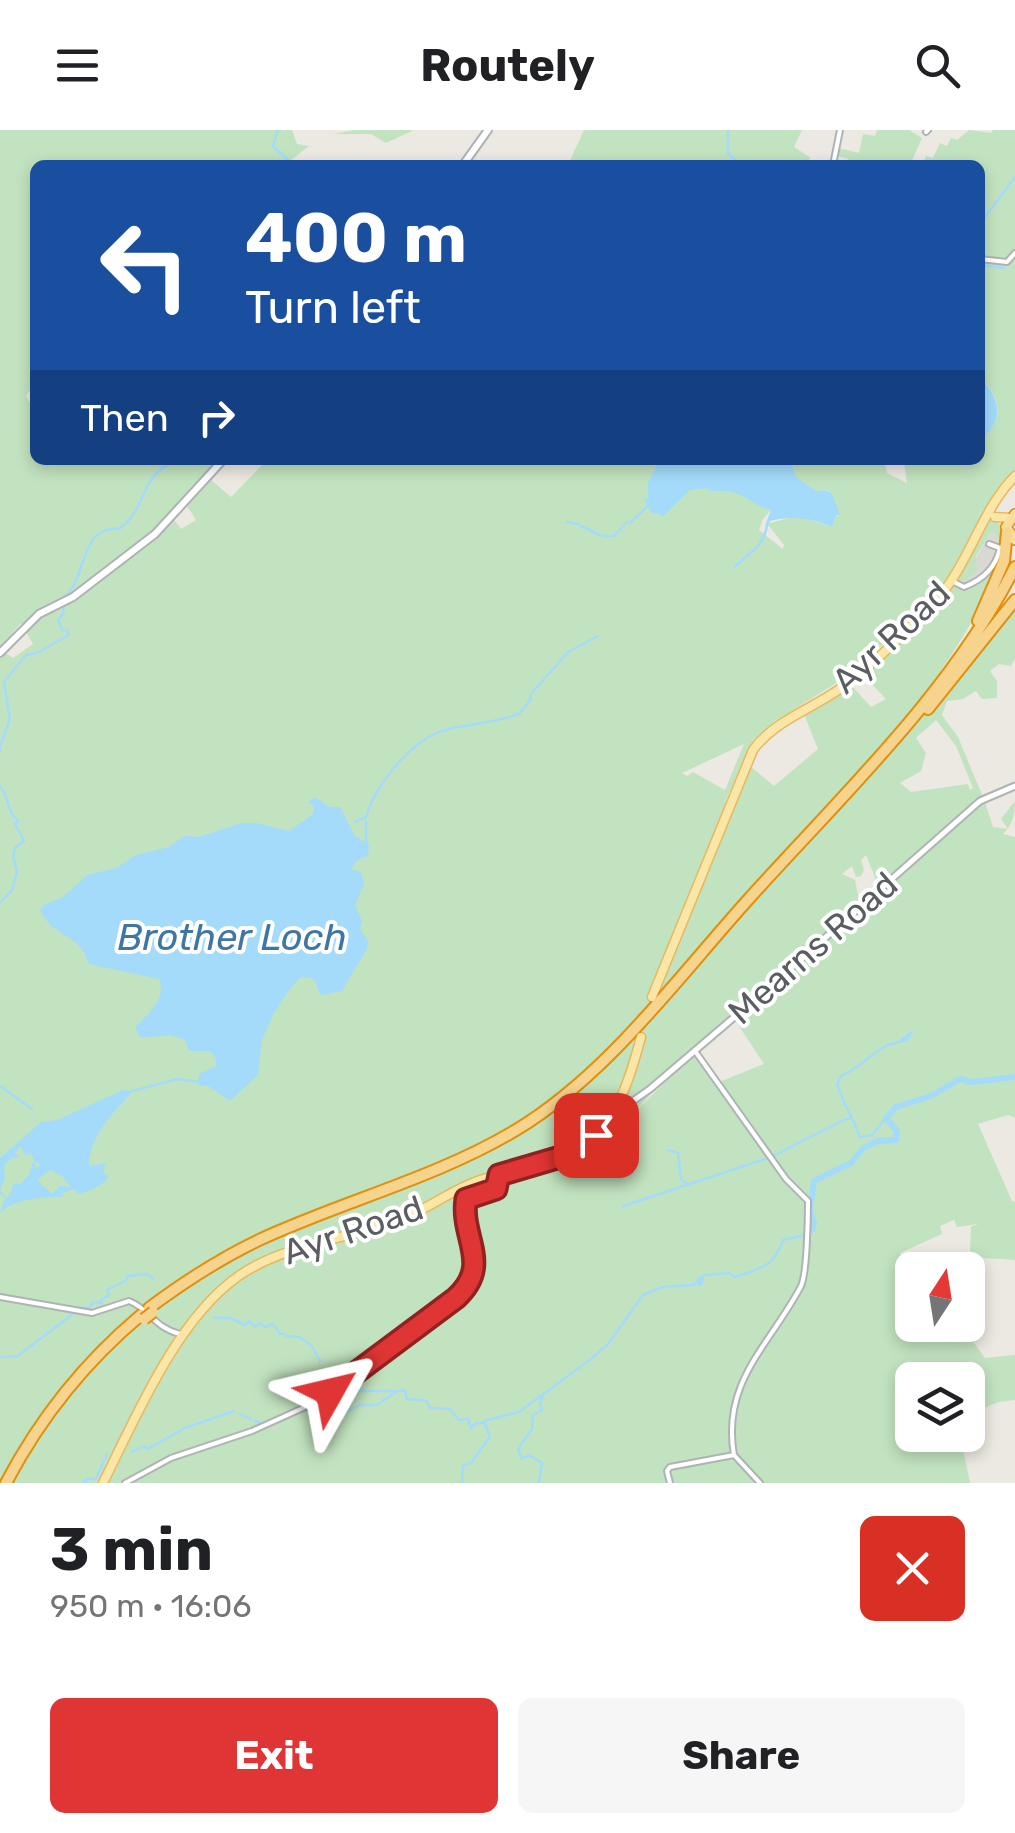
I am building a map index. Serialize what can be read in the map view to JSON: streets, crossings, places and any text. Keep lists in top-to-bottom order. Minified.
{"streets":{"main road":["Ayr Road"],"street":["Mearns Road"]},"crossings":[["Ayr Road","Mearns Road"]],"water":["Brother Loch"],"north":"top","page":{"header":"Routely","turn":["400 m","Turn left"],"then":"Then","heading":["3 min","950 m · 16:06"],"buttons":["Exit","Share"]}}
